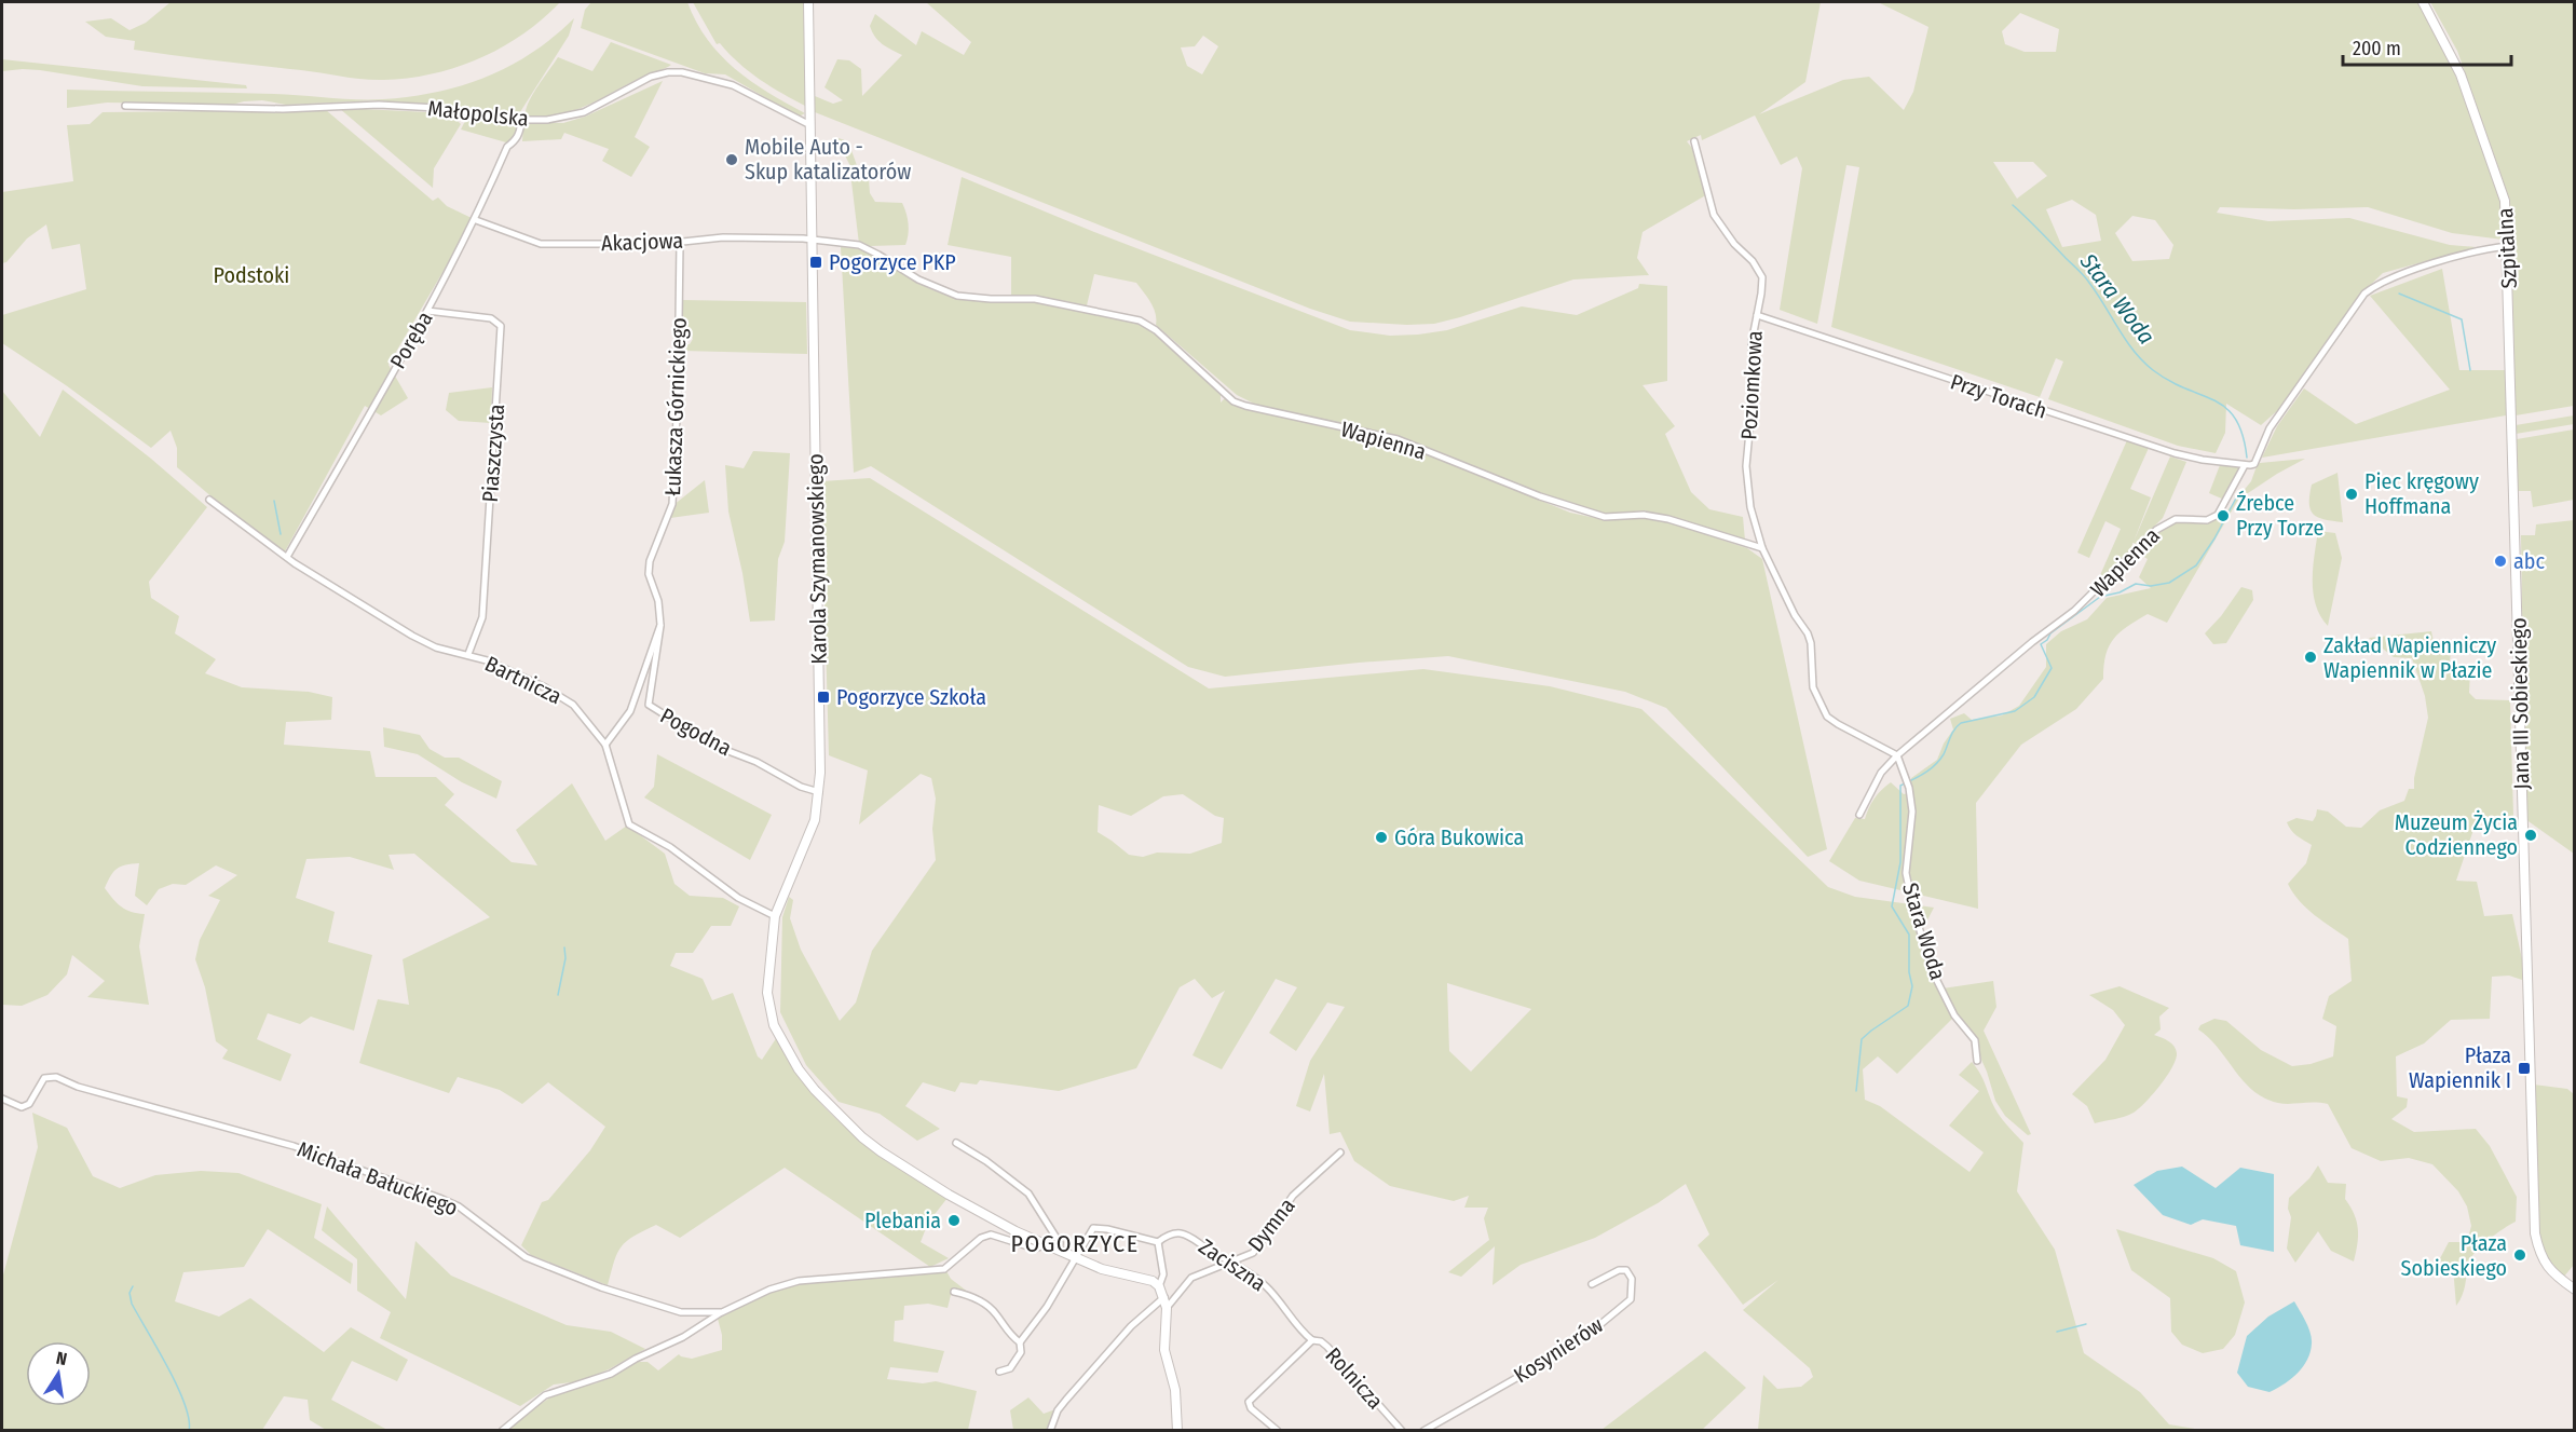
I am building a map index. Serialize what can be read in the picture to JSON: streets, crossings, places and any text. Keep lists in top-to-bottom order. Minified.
{"streets":{"street":["Małopolska","Akacjowa","Szpitalna","Poręba","Poziomkowa","Przy Torach","Łukasza Górnickiego","Wapienna","Piaszczysta","Karola Szymanowskiego","Bartnicza","Jana III Sobieskiego","Pogodna","Stara Woda","Michała Bałuckiego","Dymna","Zaciszna","Kosynierów","Rolnicza"]},"crossings":[["Małopolska","Poręba"],["Małopolska","Karola Szymanowskiego"],["Akacjowa","Poręba"],["Akacjowa","Łukasza Górnickiego"],["Akacjowa","Wapienna"],["Akacjowa","Karola Szymanowskiego"],["Szpitalna","Wapienna"],["Szpitalna","Jana III Sobieskiego"],["Poręba","Piaszczysta"],["Poręba","Bartnicza"],["Poziomkowa","Przy Torach"],["Poziomkowa","Wapienna"],["Przy Torach","Wapienna"],["Łukasza Górnickiego","Bartnicza"],["Łukasza Górnickiego","Pogodna"],["Wapienna","Karola Szymanowskiego"],["Wapienna","Stara Woda"],["Piaszczysta","Bartnicza"],["Karola Szymanowskiego","Bartnicza"],["Karola Szymanowskiego","Pogodna"],["Karola Szymanowskiego","Michała Bałuckiego"],["Dymna","Zaciszna"],["Zaciszna","Rolnicza"]],"districts":["POGORZYCE"],"water":["Stara Woda"],"parks":["Podstoki"],"places":{"other":["Mobile Auto - Skup katalizatorów","Piec kręgowy Hoffmana","Źrebce Przy Torze","abc","Zakład Wapienniczy Wapiennik w Płazie","Muzeum Życia Codziennego","Góra Bukowica","Plebania","Płaza Sobieskiego"],"transit":["Pogorzyce PKP","Pogorzyce Szkoła","Płaza Wapiennik I"]},"scale_bar":"200 m","north":"top"}
